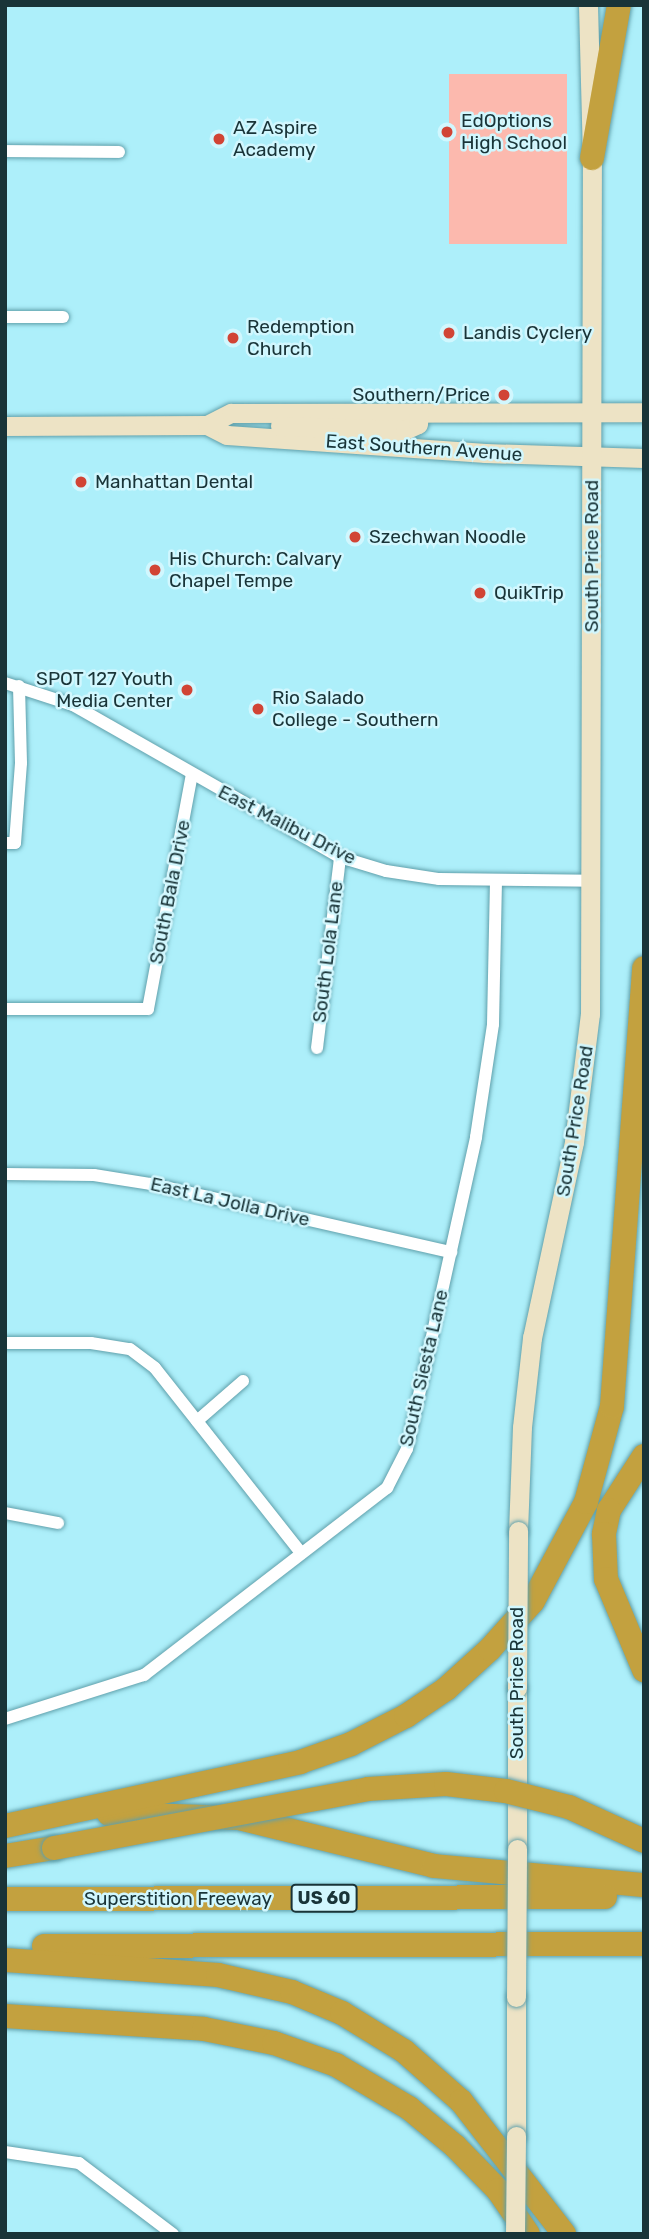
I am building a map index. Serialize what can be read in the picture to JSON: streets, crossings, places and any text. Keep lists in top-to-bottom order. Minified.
{"streets":{"highway":["US 60","Superstition Freeway"],"main road":["East Southern Avenue","South Price Road"],"street":["East Malibu Drive","South Bala Drive","South Lola Lane","East La Jolla Drive","South Siesta Lane"]},"crossings":[["East Southern Avenue","South Price Road"],["South Price Road","East Malibu Drive"],["East Malibu Drive","South Bala Drive"],["East Malibu Drive","South Lola Lane"],["East Malibu Drive","South Siesta Lane"],["East La Jolla Drive","South Siesta Lane"]],"places":["EdOptions High School","AZ Aspire Academy","Landis Cyclery","Redemption Church","Southern/Price","Manhattan Dental","Szechwan Noodle","His Church: Calvary Chapel Tempe","QuikTrip","SPOT 127 Youth Media Center","Rio Salado College - Southern"]}
